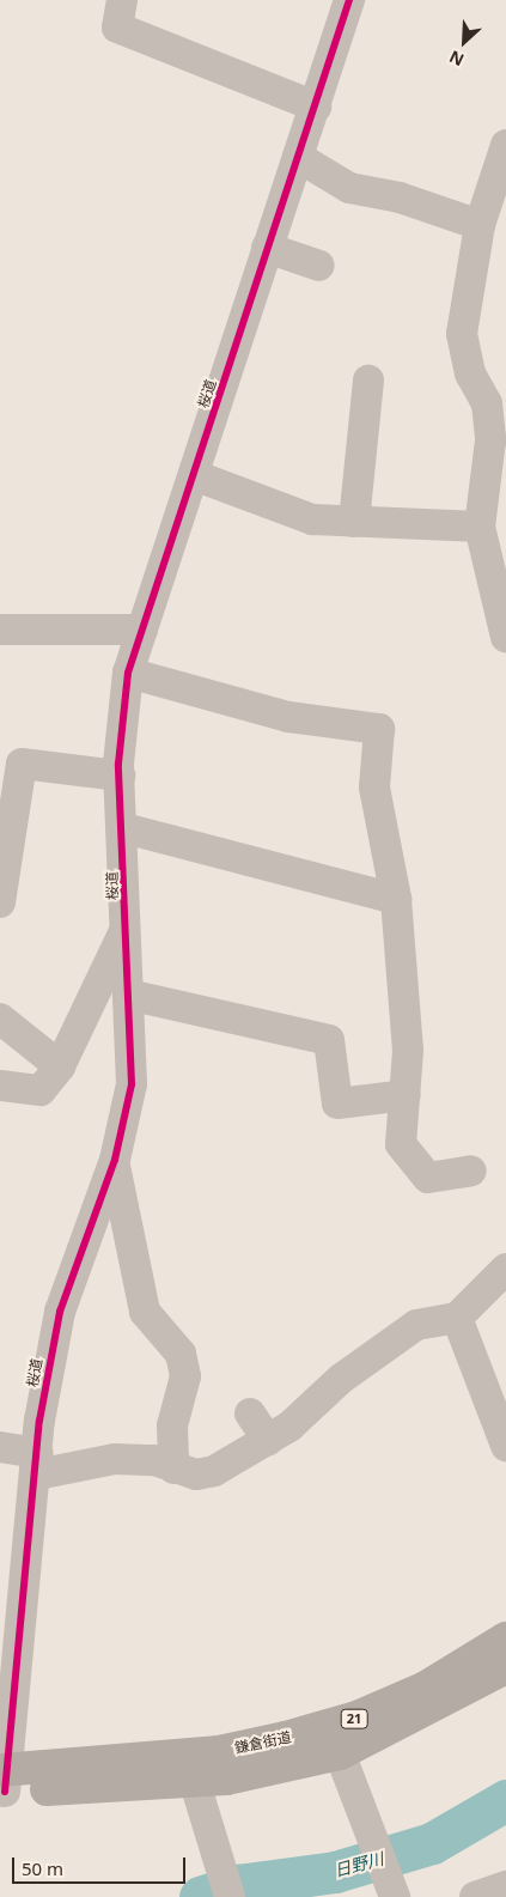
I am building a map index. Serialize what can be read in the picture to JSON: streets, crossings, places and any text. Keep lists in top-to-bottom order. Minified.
{"streets":{"main road":["21","鎌倉街道"],"street":["桜道"]},"crossings":[["桜道","鎌倉街道"]],"water":["日野川"],"scale_bar":"50 m","north":"bottom left"}
